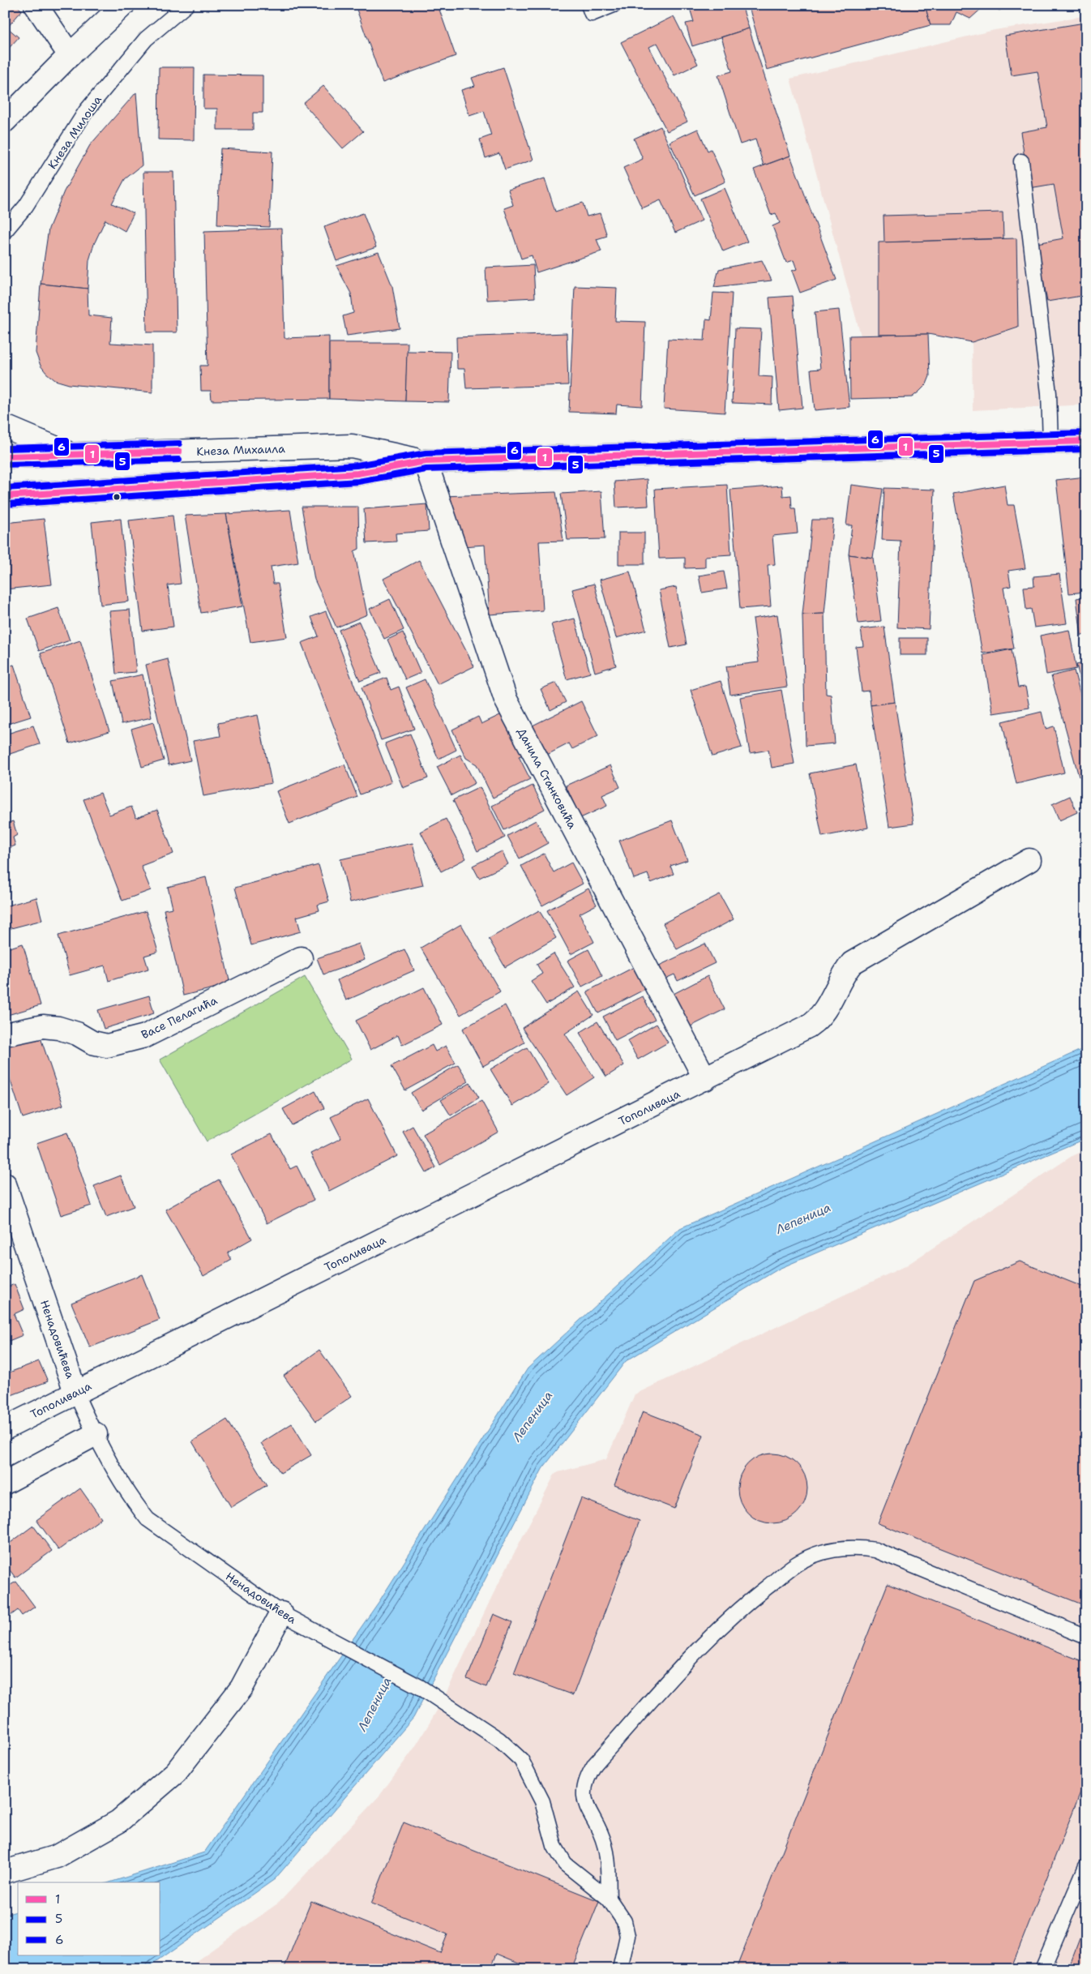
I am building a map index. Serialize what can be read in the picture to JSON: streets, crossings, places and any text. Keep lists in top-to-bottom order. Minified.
{"streets":{"street":["Кнеза Михаила","Данила Станковића","Васе Пелагића","Тополиваца","Ненадовићева"],"lane":["Кнеза Милоша"]},"crossings":[["Кнеза Михаила","Данила Станковића"],["Данила Станковића","Тополиваца"],["Тополиваца","Ненадовићева"]],"water":["Лепеница"],"lines":["transit line 6","transit line 1","transit line 5"],"legend":["1","5","6"]}
